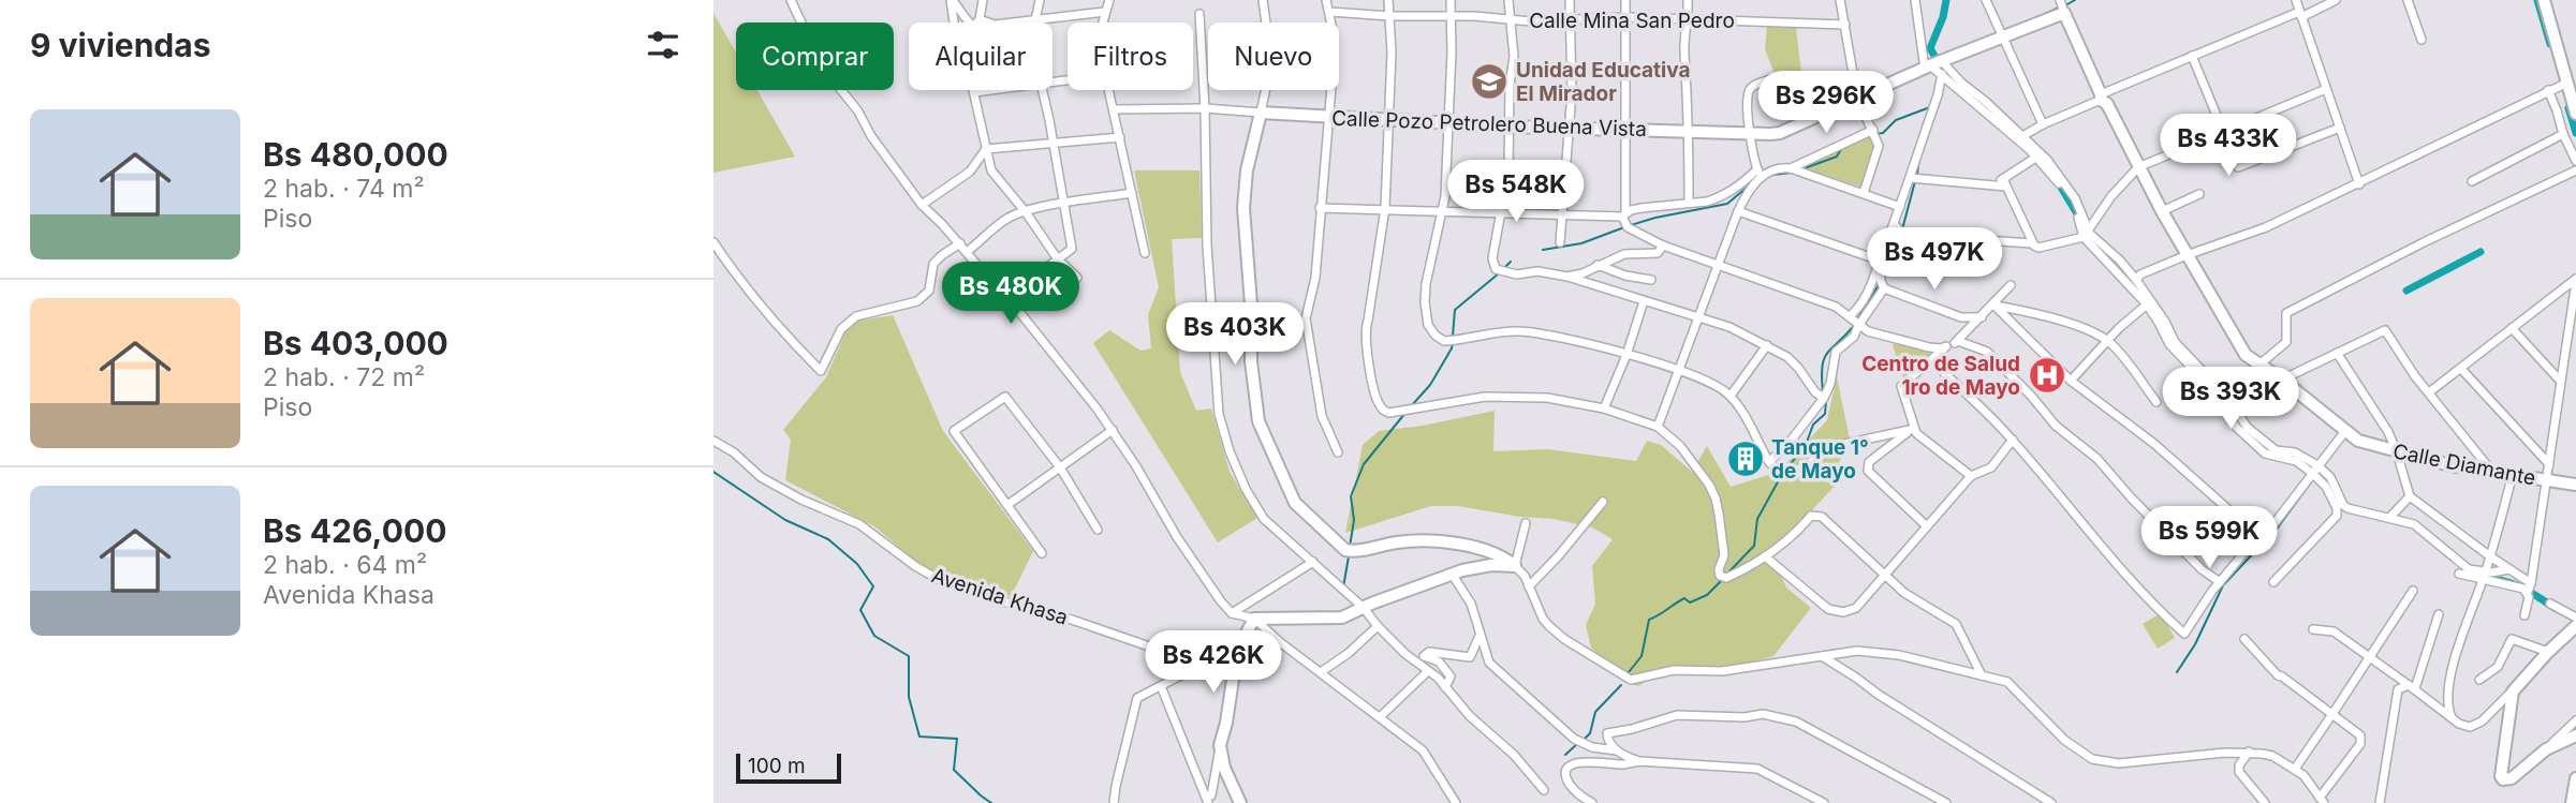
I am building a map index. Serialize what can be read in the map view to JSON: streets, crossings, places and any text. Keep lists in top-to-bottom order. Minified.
{"streets":{"street":["Calle Mina San Pedro","Calle Pozo Petrolero Buena Vista","Calle Diamante","Avenida Khasa"]},"crossings":[["Calle Pozo Petrolero Buena Vista","Calle Diamante"]],"places":{"school or university":["Unidad Educativa El Mirador"],"hospital":["Centro de Salud 1ro de Mayo"],"building":["Tanque 1° de Mayo"]},"scale_bar":"100 m","page":{"heading":"9 viviendas","chip":["Comprar","Alquilar","Filtros","Nuevo"],"price":["Bs 296K","Bs 433K","Bs 548K","Bs 497K","Bs 480K","Bs 403K","Bs 393K","Bs 599K","Bs 426K"],"list":[{"name":"Bs 480,000","note":"2 hab. · 74 m² · Piso"},{"name":"Bs 403,000","note":"2 hab. · 72 m² · Piso"},{"name":"Bs 426,000","note":"2 hab. · 64 m² · Avenida Khasa"}],"scale":"100 m"}}
